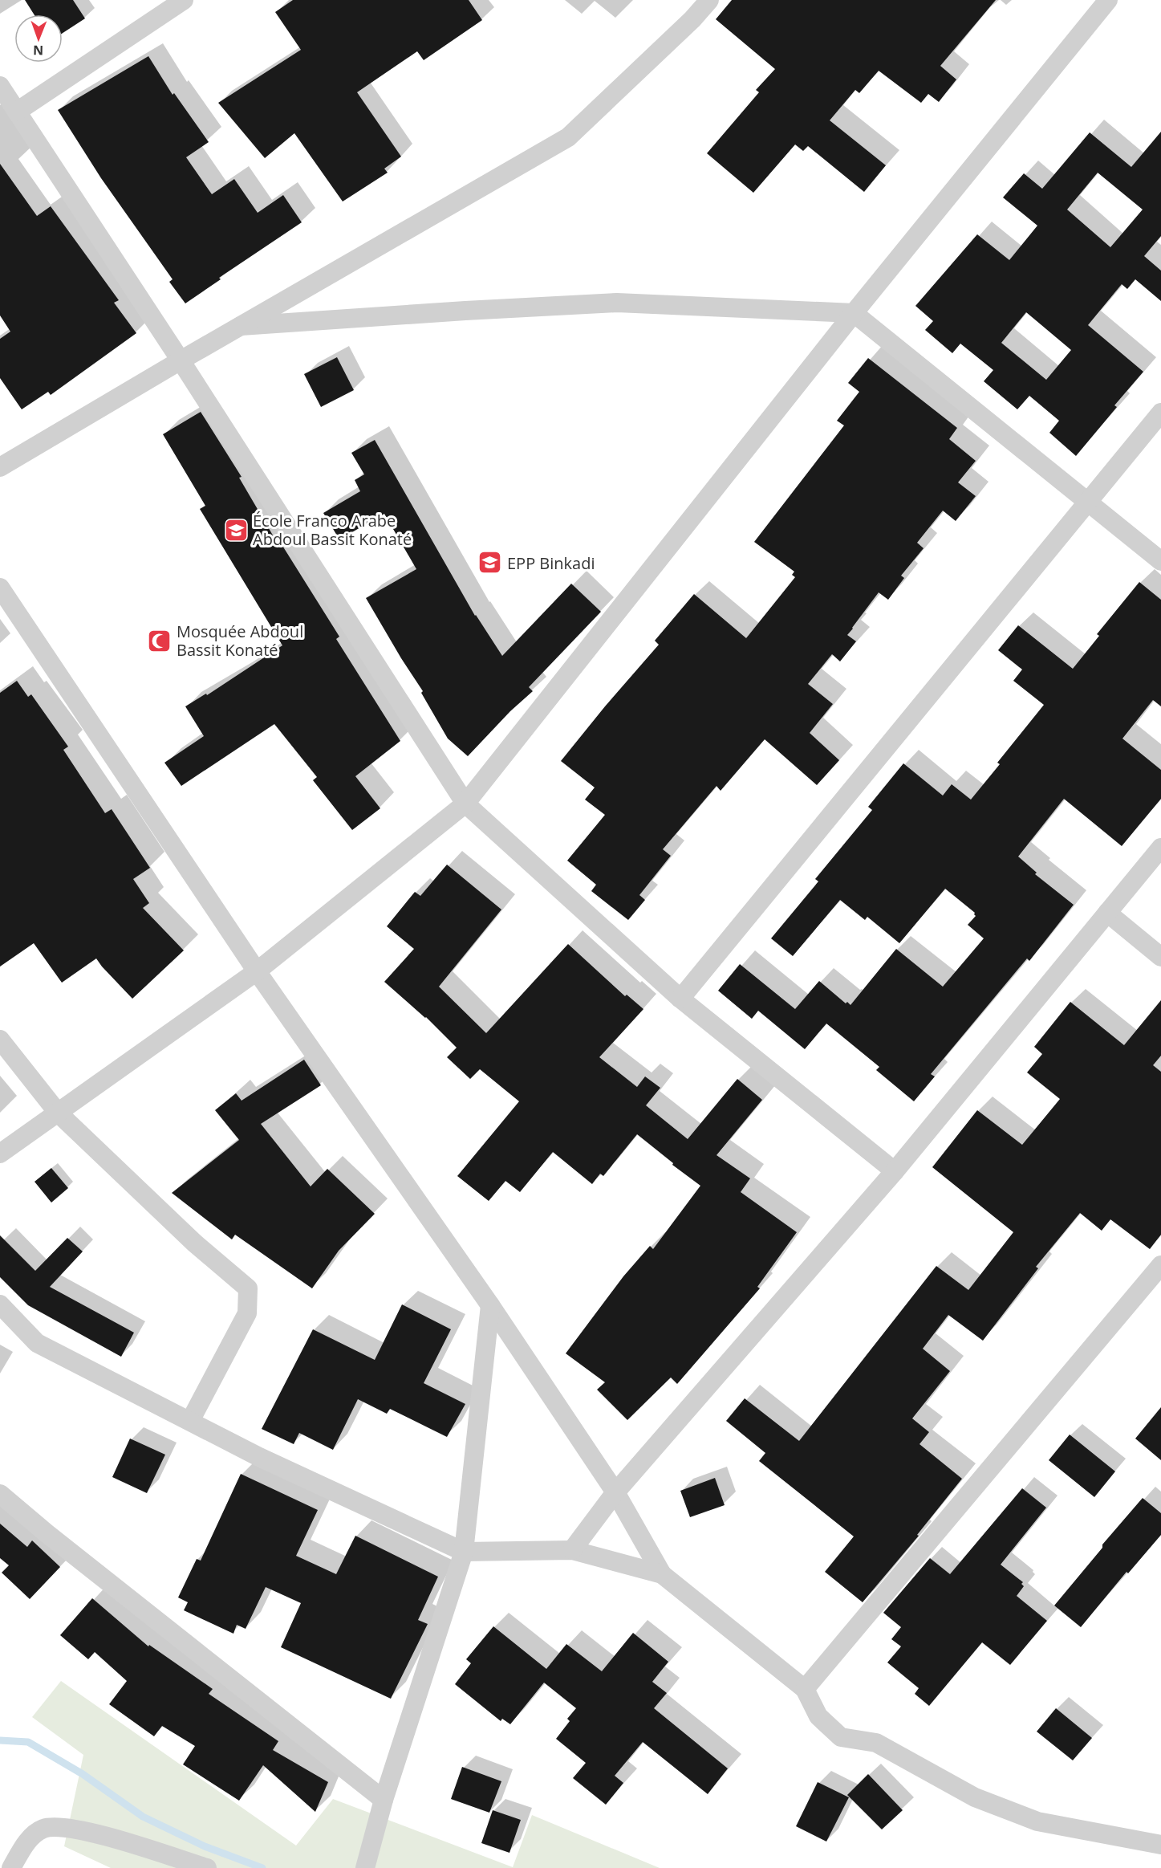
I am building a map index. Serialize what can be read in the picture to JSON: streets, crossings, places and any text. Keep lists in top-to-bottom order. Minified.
{"places":{"school or university":["École Franco Arabe Abdoul Bassit Konaté","EPP Binkadi"],"mosque":["Mosquée Abdoul Bassit Konaté"]},"north":"bottom"}
